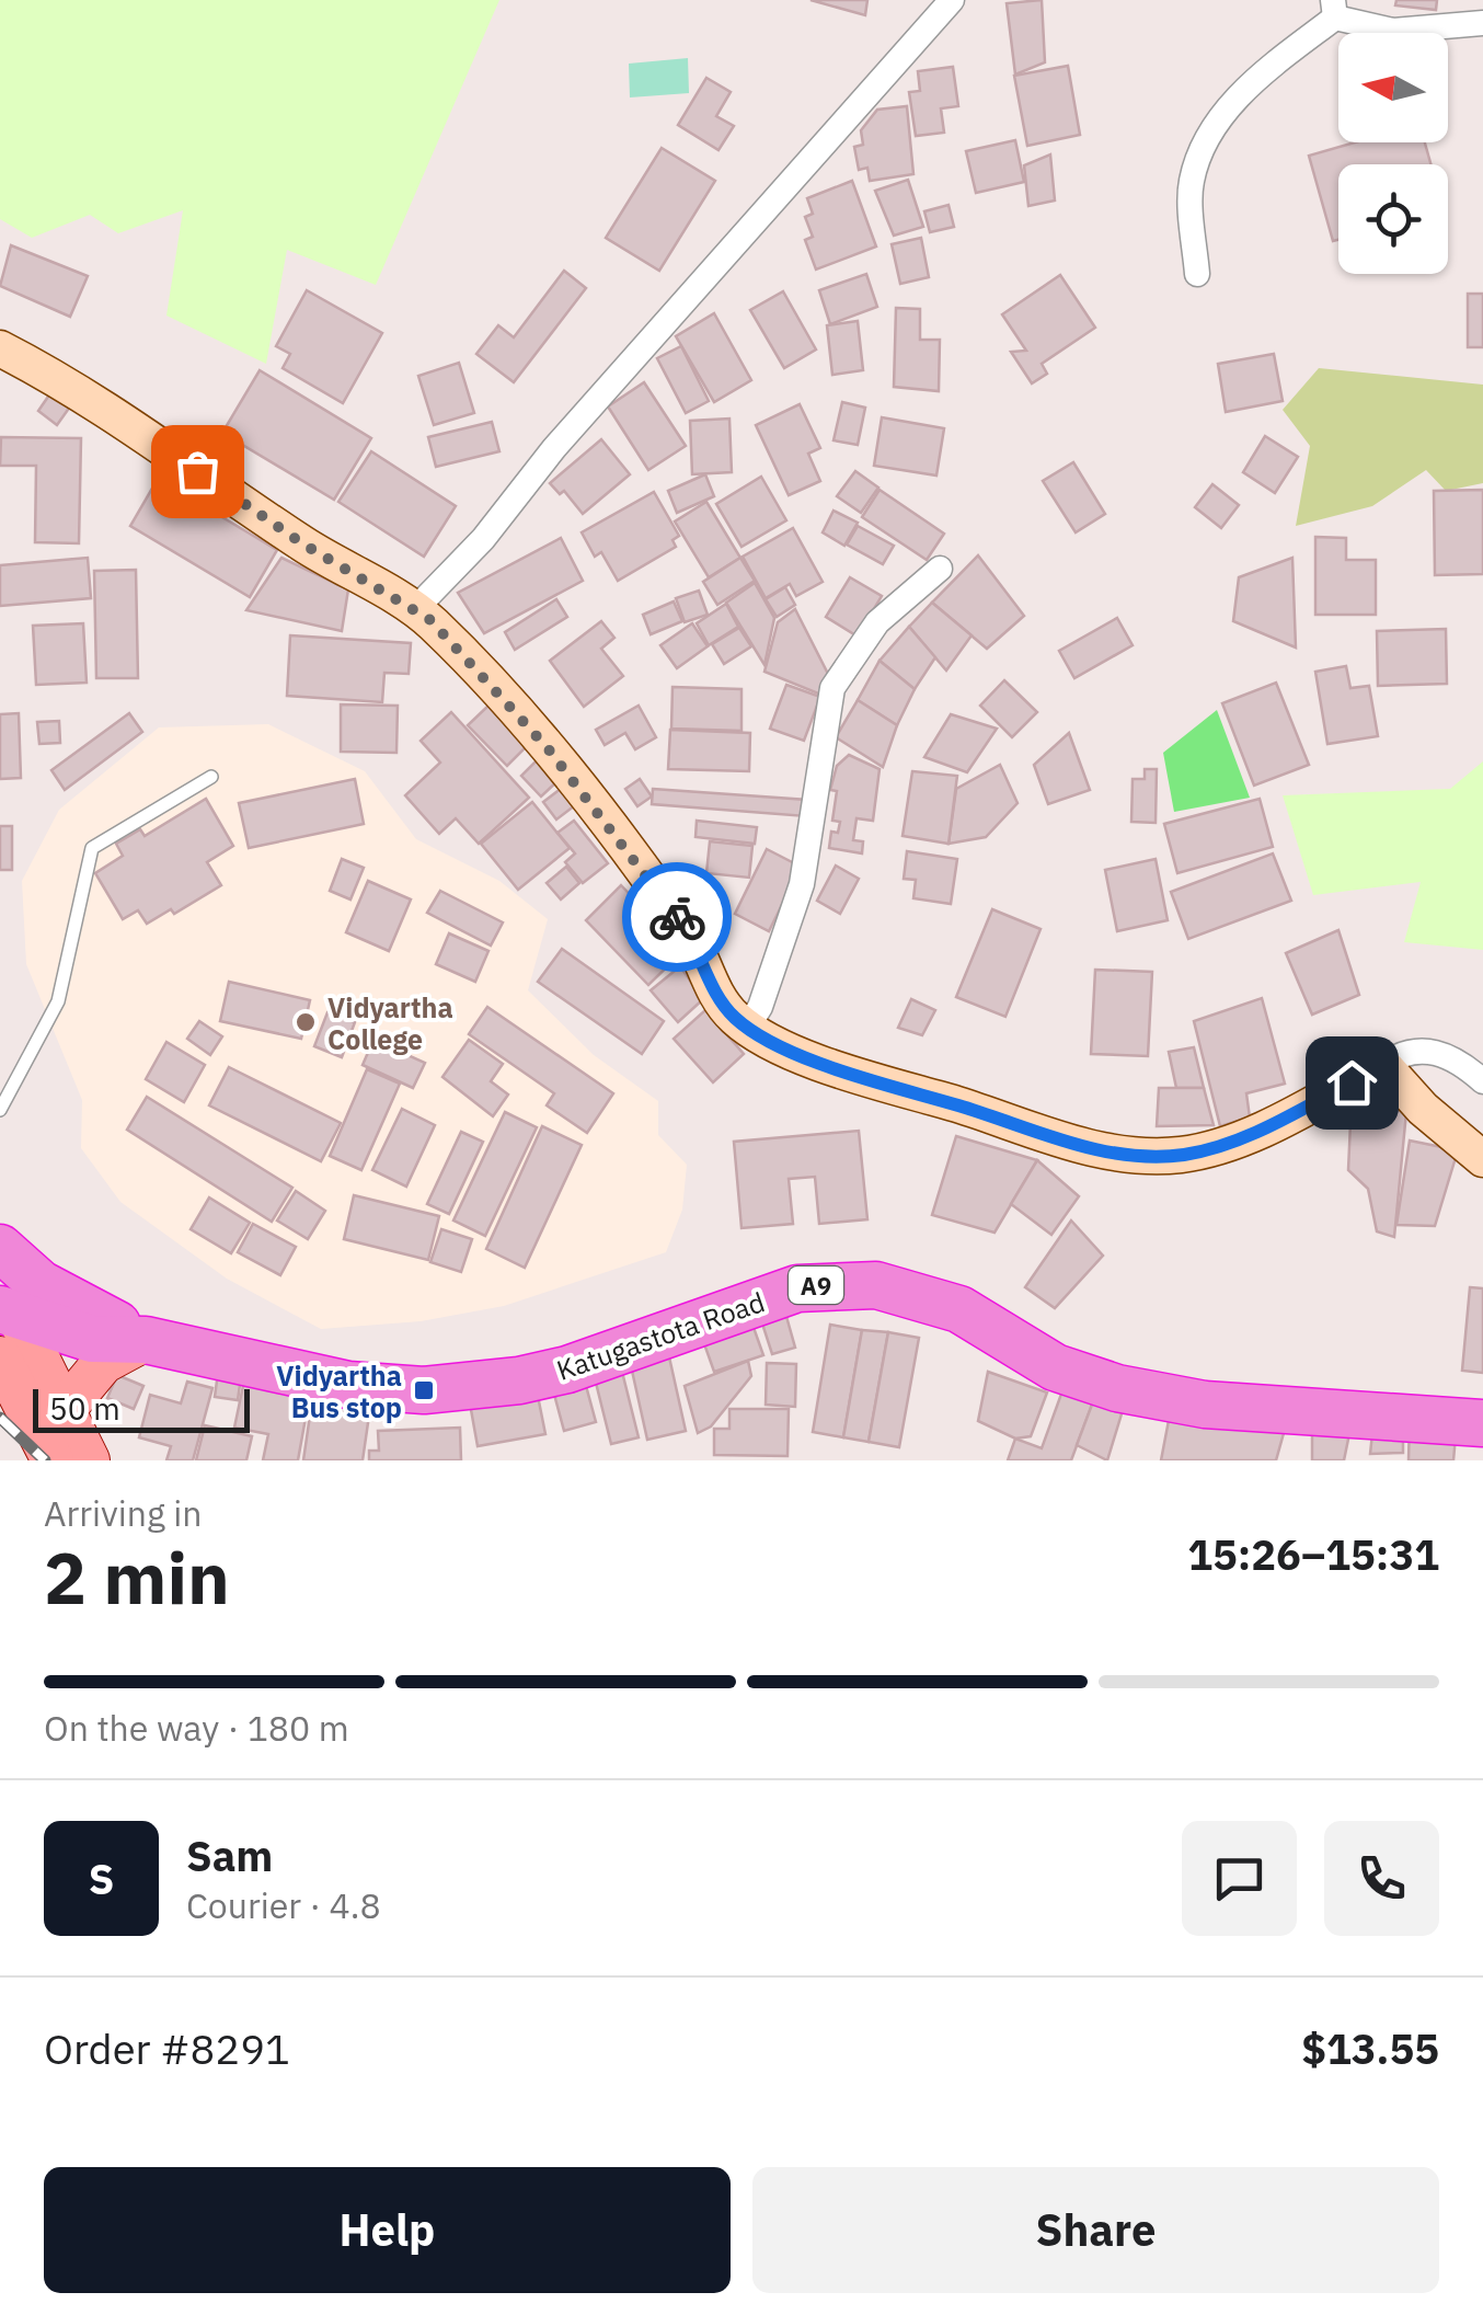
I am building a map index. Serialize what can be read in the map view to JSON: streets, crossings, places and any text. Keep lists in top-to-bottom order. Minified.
{"streets":{"highway":["A9","Katugastota Road"]},"places":{"other":["Vidyartha College"],"transit":["Vidyartha Bus stop"]},"scale_bar":"50 m","north":"left","page":{"scale":"50 m","heading":["2 min","Arriving in","15:26–15:31"],"panel":["Sam","Courier · 4.8","Order #8291","$13.55"],"bar":"On the way · 180 m","round":"S","buttons":["Help","Share"]}}
